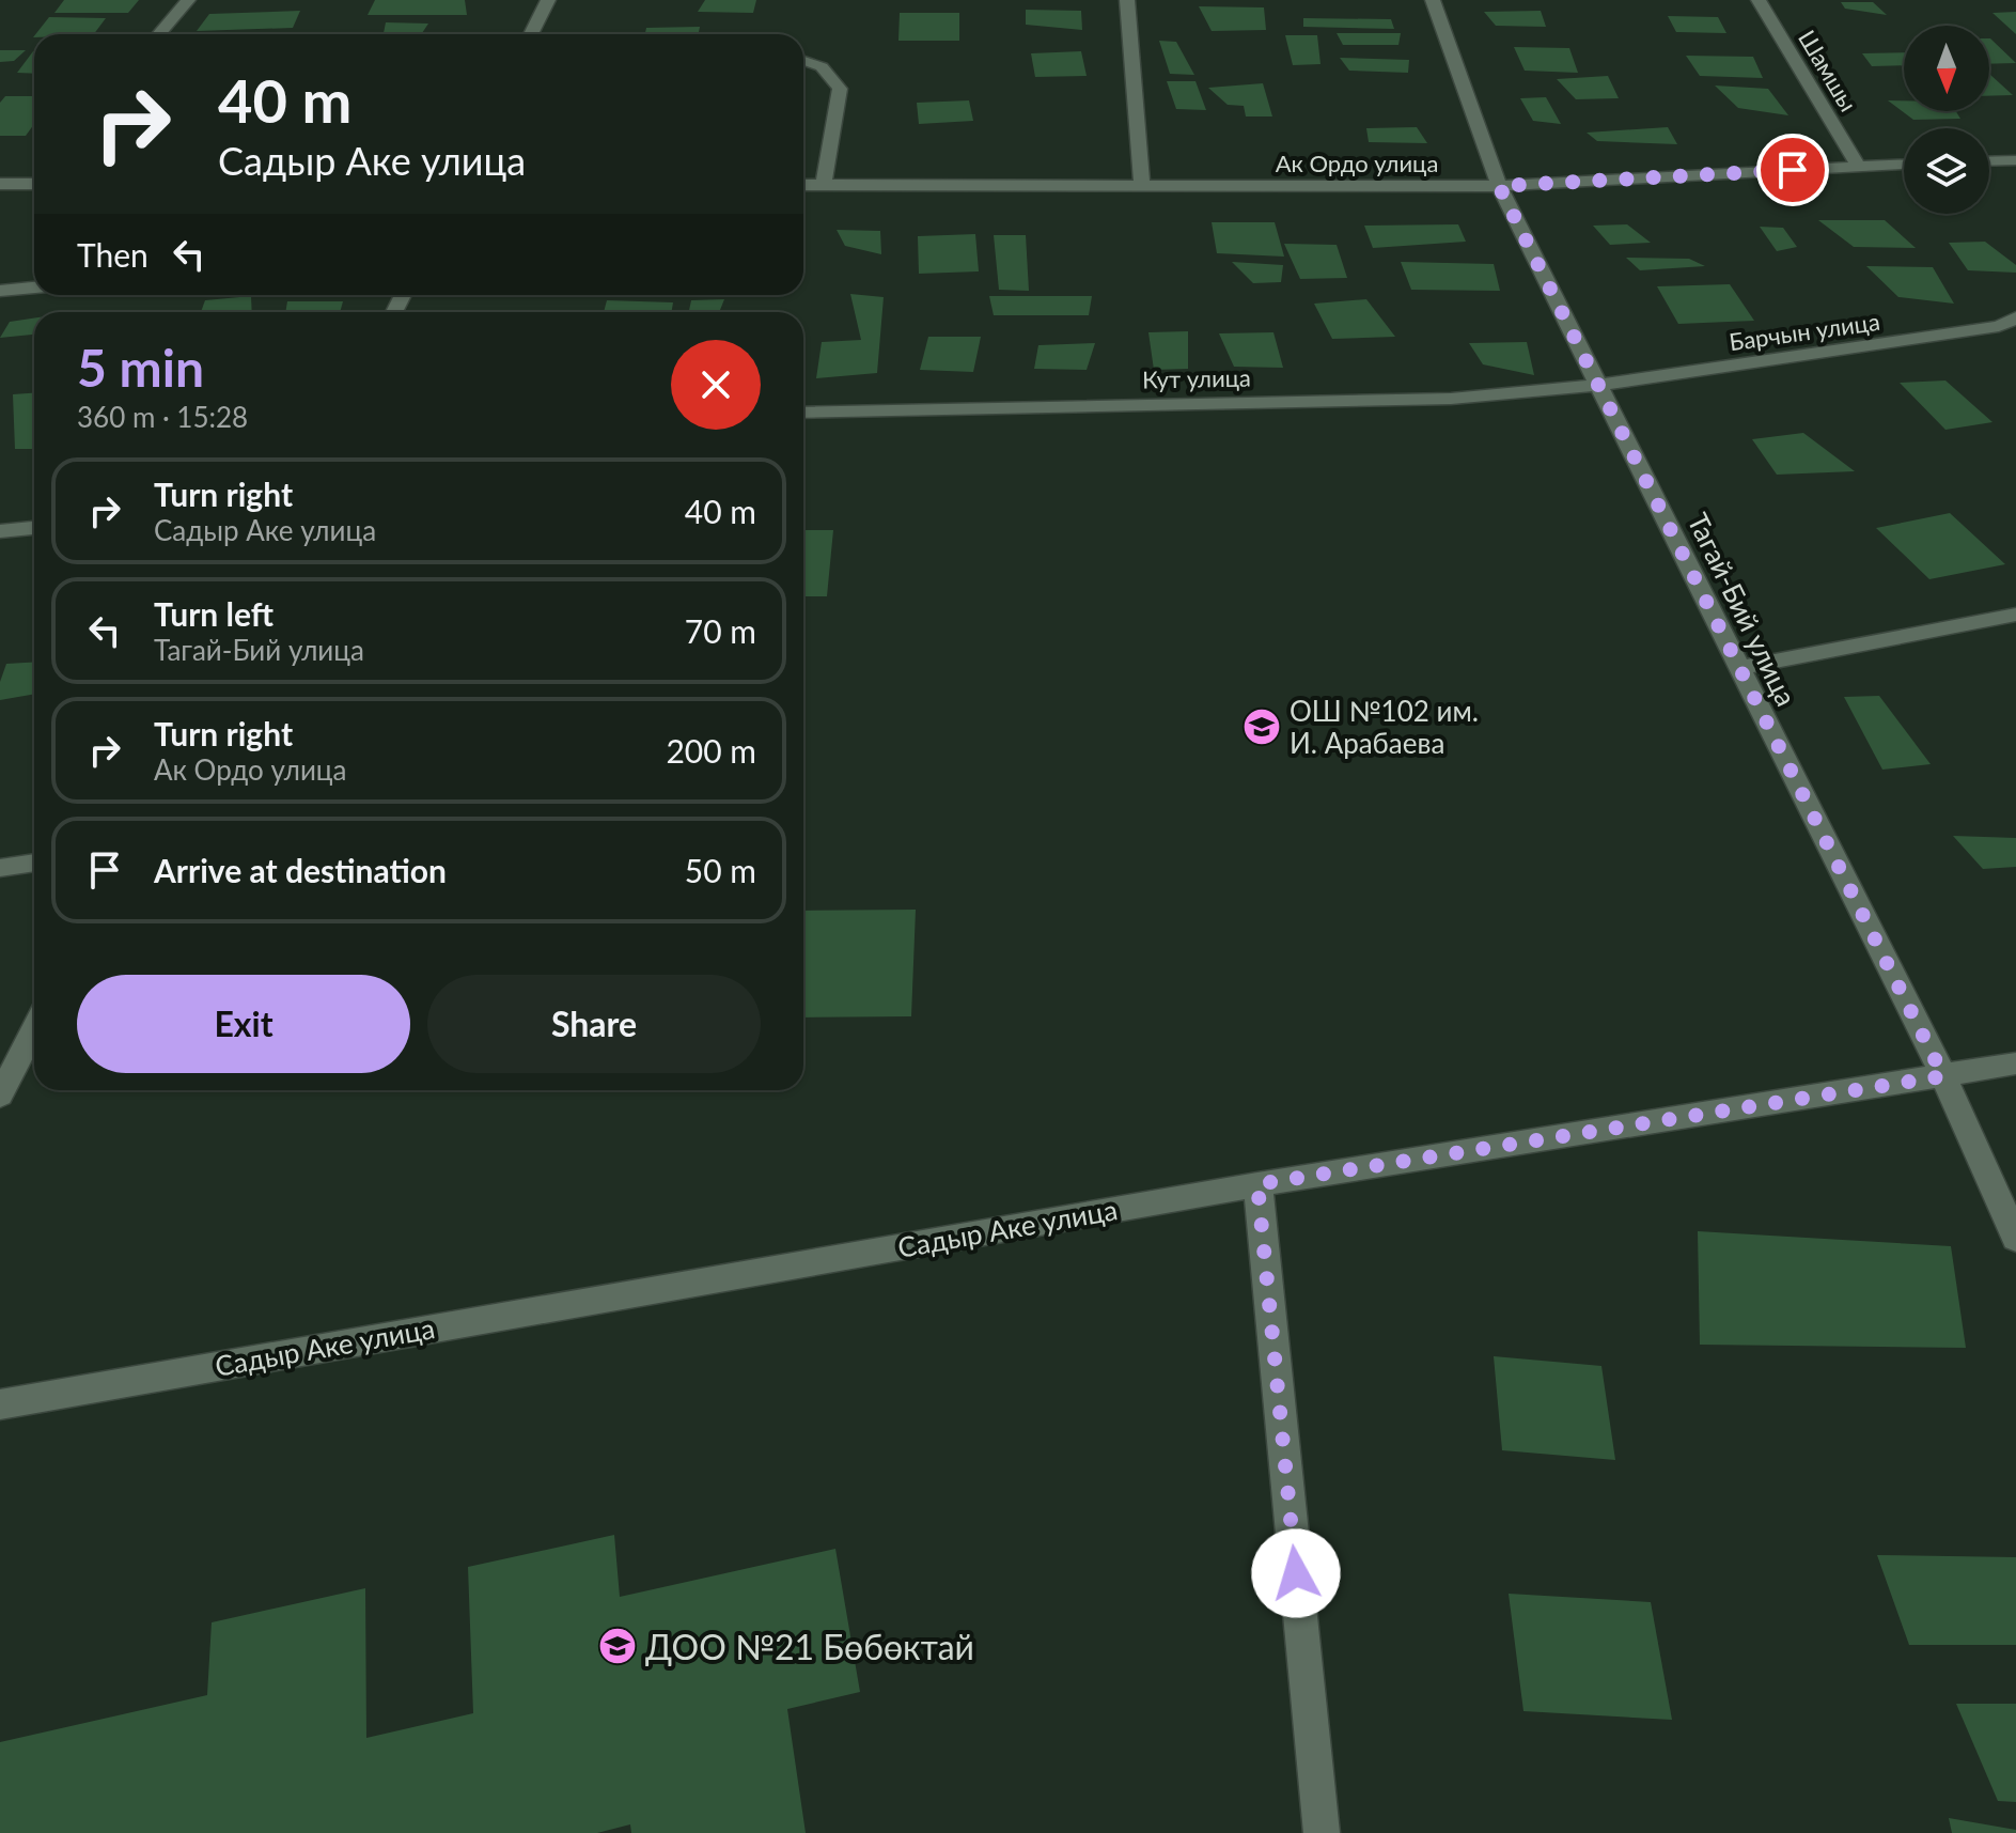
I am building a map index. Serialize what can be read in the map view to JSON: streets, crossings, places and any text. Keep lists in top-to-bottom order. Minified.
{"streets":{"street":["Шамшы","Ак Ордо улица","Барчын улица","Кут улица","Тагай-Бий улица","Садыр Аке улица"]},"crossings":[["Шамшы","Ак Ордо улица"],["Ак Ордо улица","Тагай-Бий улица"],["Барчын улица","Кут улица"],["Барчын улица","Тагай-Бий улица"],["Кут улица","Тагай-Бий улица"],["Тагай-Бий улица","Садыр Аке улица"]],"places":{"school or university":["ОШ №102 им. И. Арабаева","ДОО №21 Бөбөктай"]},"north":"bottom","page":{"turn":["40 m","Садыр Аке улица"],"then":"Then","heading":["5 min","360 m · 15:28"],"list":[{"name":"Turn right","note":"Садыр Аке улица","value":"40 m"},{"name":"Turn left","note":"Тагай-Бий улица","value":"70 m"},{"name":"Turn right","note":"Ак Ордо улица","value":"200 m"},{"name":"Arrive at destination","value":"50 m"}],"buttons":["Exit","Share"]}}
